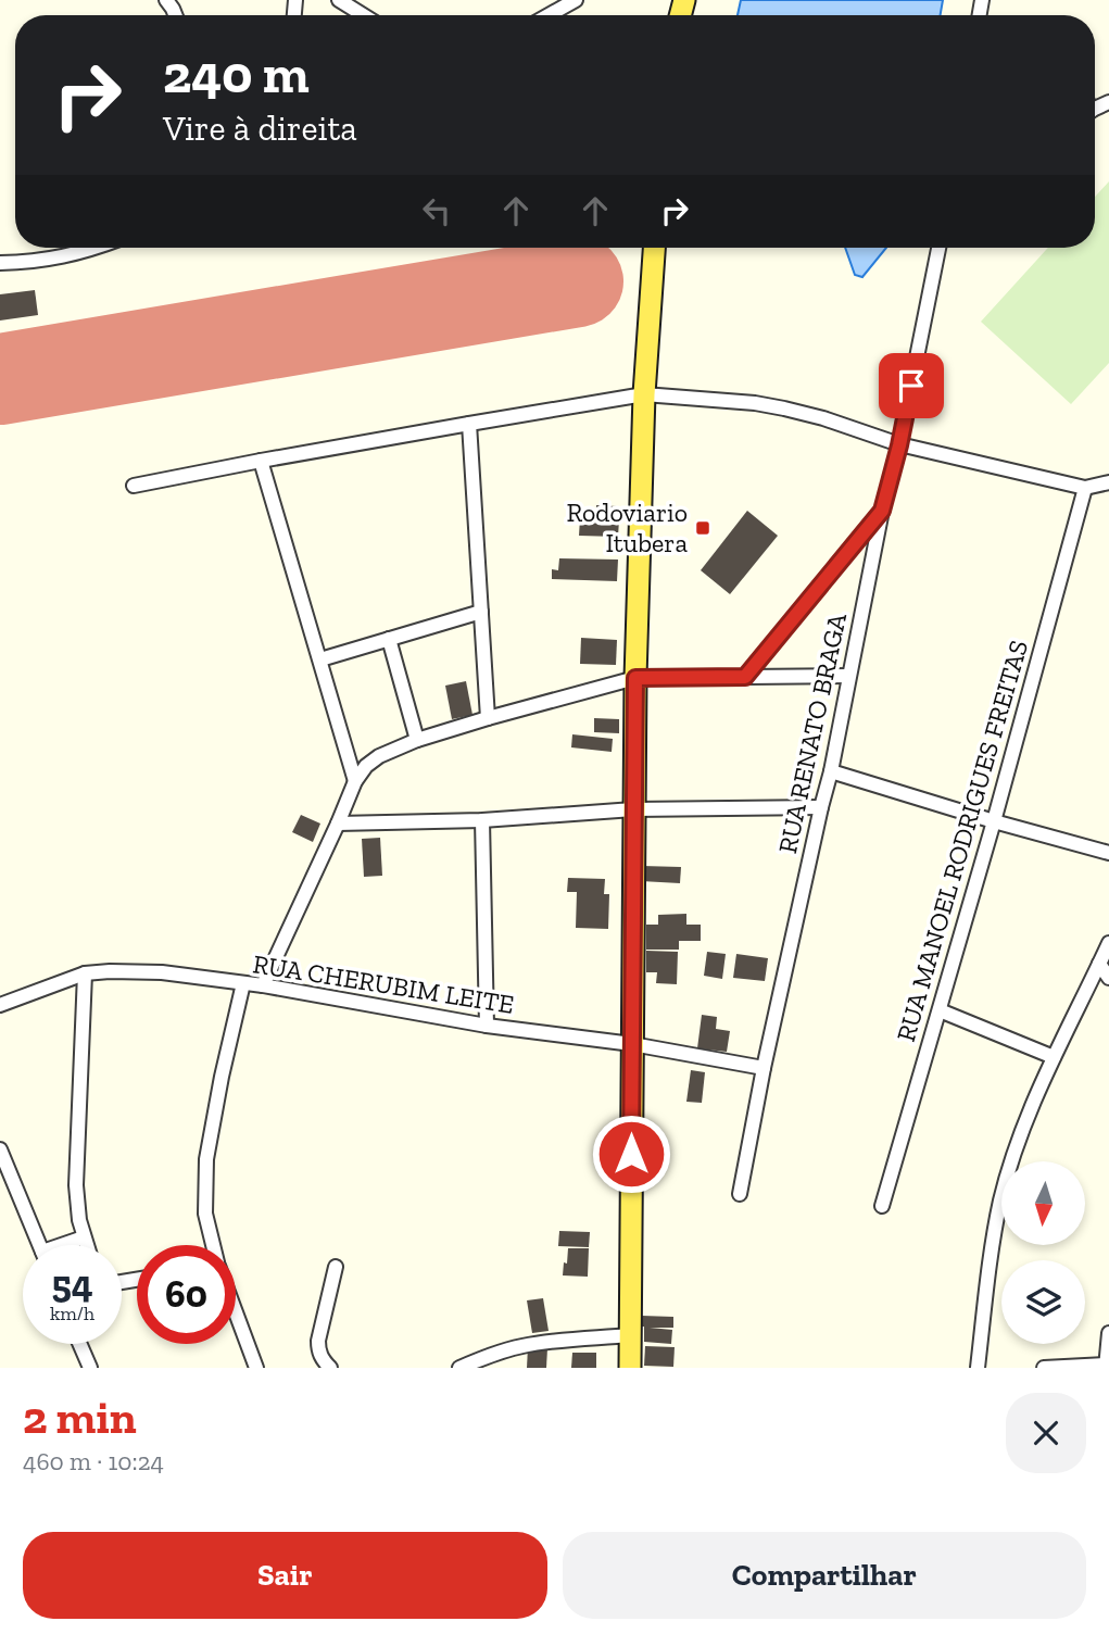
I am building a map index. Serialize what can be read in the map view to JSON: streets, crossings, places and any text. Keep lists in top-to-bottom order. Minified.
{"streets":{"street":["RUA RENATO BRAGA","RUA MANOEL RODRIGUES FREITAS","RUA CHERUBIM LEITE"]},"crossings":[["RUA RENATO BRAGA","RUA CHERUBIM LEITE"]],"places":{"transit":["Rodoviario Itubera"]},"north":"bottom","page":{"turn":["240 m","Vire à direita"],"speed":"54 km/h","limit":"60","heading":["2 min","460 m · 10:24"],"buttons":["Sair","Compartilhar"]}}
